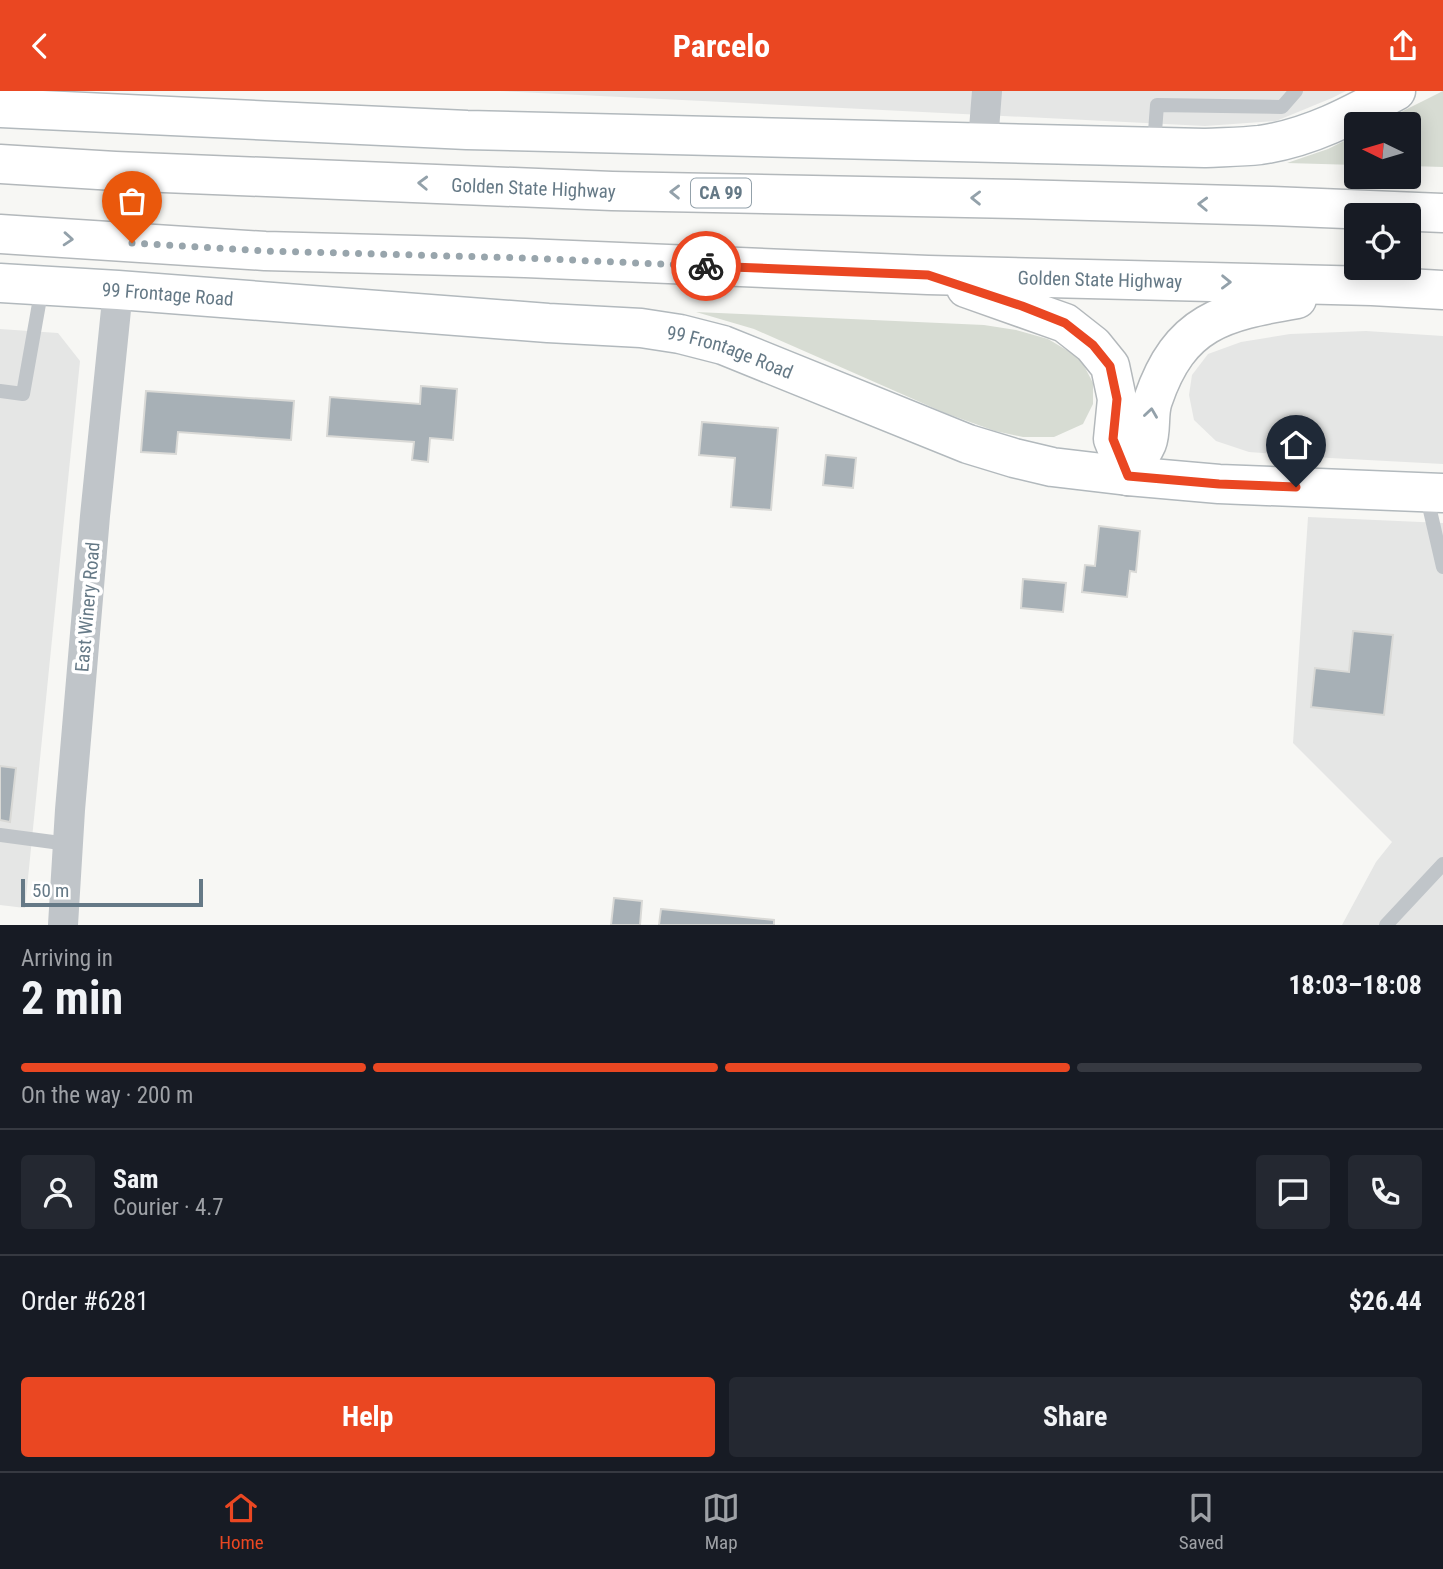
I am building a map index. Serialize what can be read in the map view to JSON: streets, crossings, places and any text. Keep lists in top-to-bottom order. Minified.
{"streets":{"main road":["Golden State Highway","CA 99","99 Frontage Road"],"street":["East Winery Road"]},"crossings":[["99 Frontage Road","East Winery Road"]],"scale_bar":"50 m","north":"left","page":{"header":"Parcelo","scale":"50 m","heading":["2 min","Arriving in","18:03–18:08"],"panel":["Sam","Courier · 4.7","Order #6281","$26.44"],"bar":"On the way · 200 m","buttons":["Help","Share"],"tabs":["Home","Map","Saved"]}}
